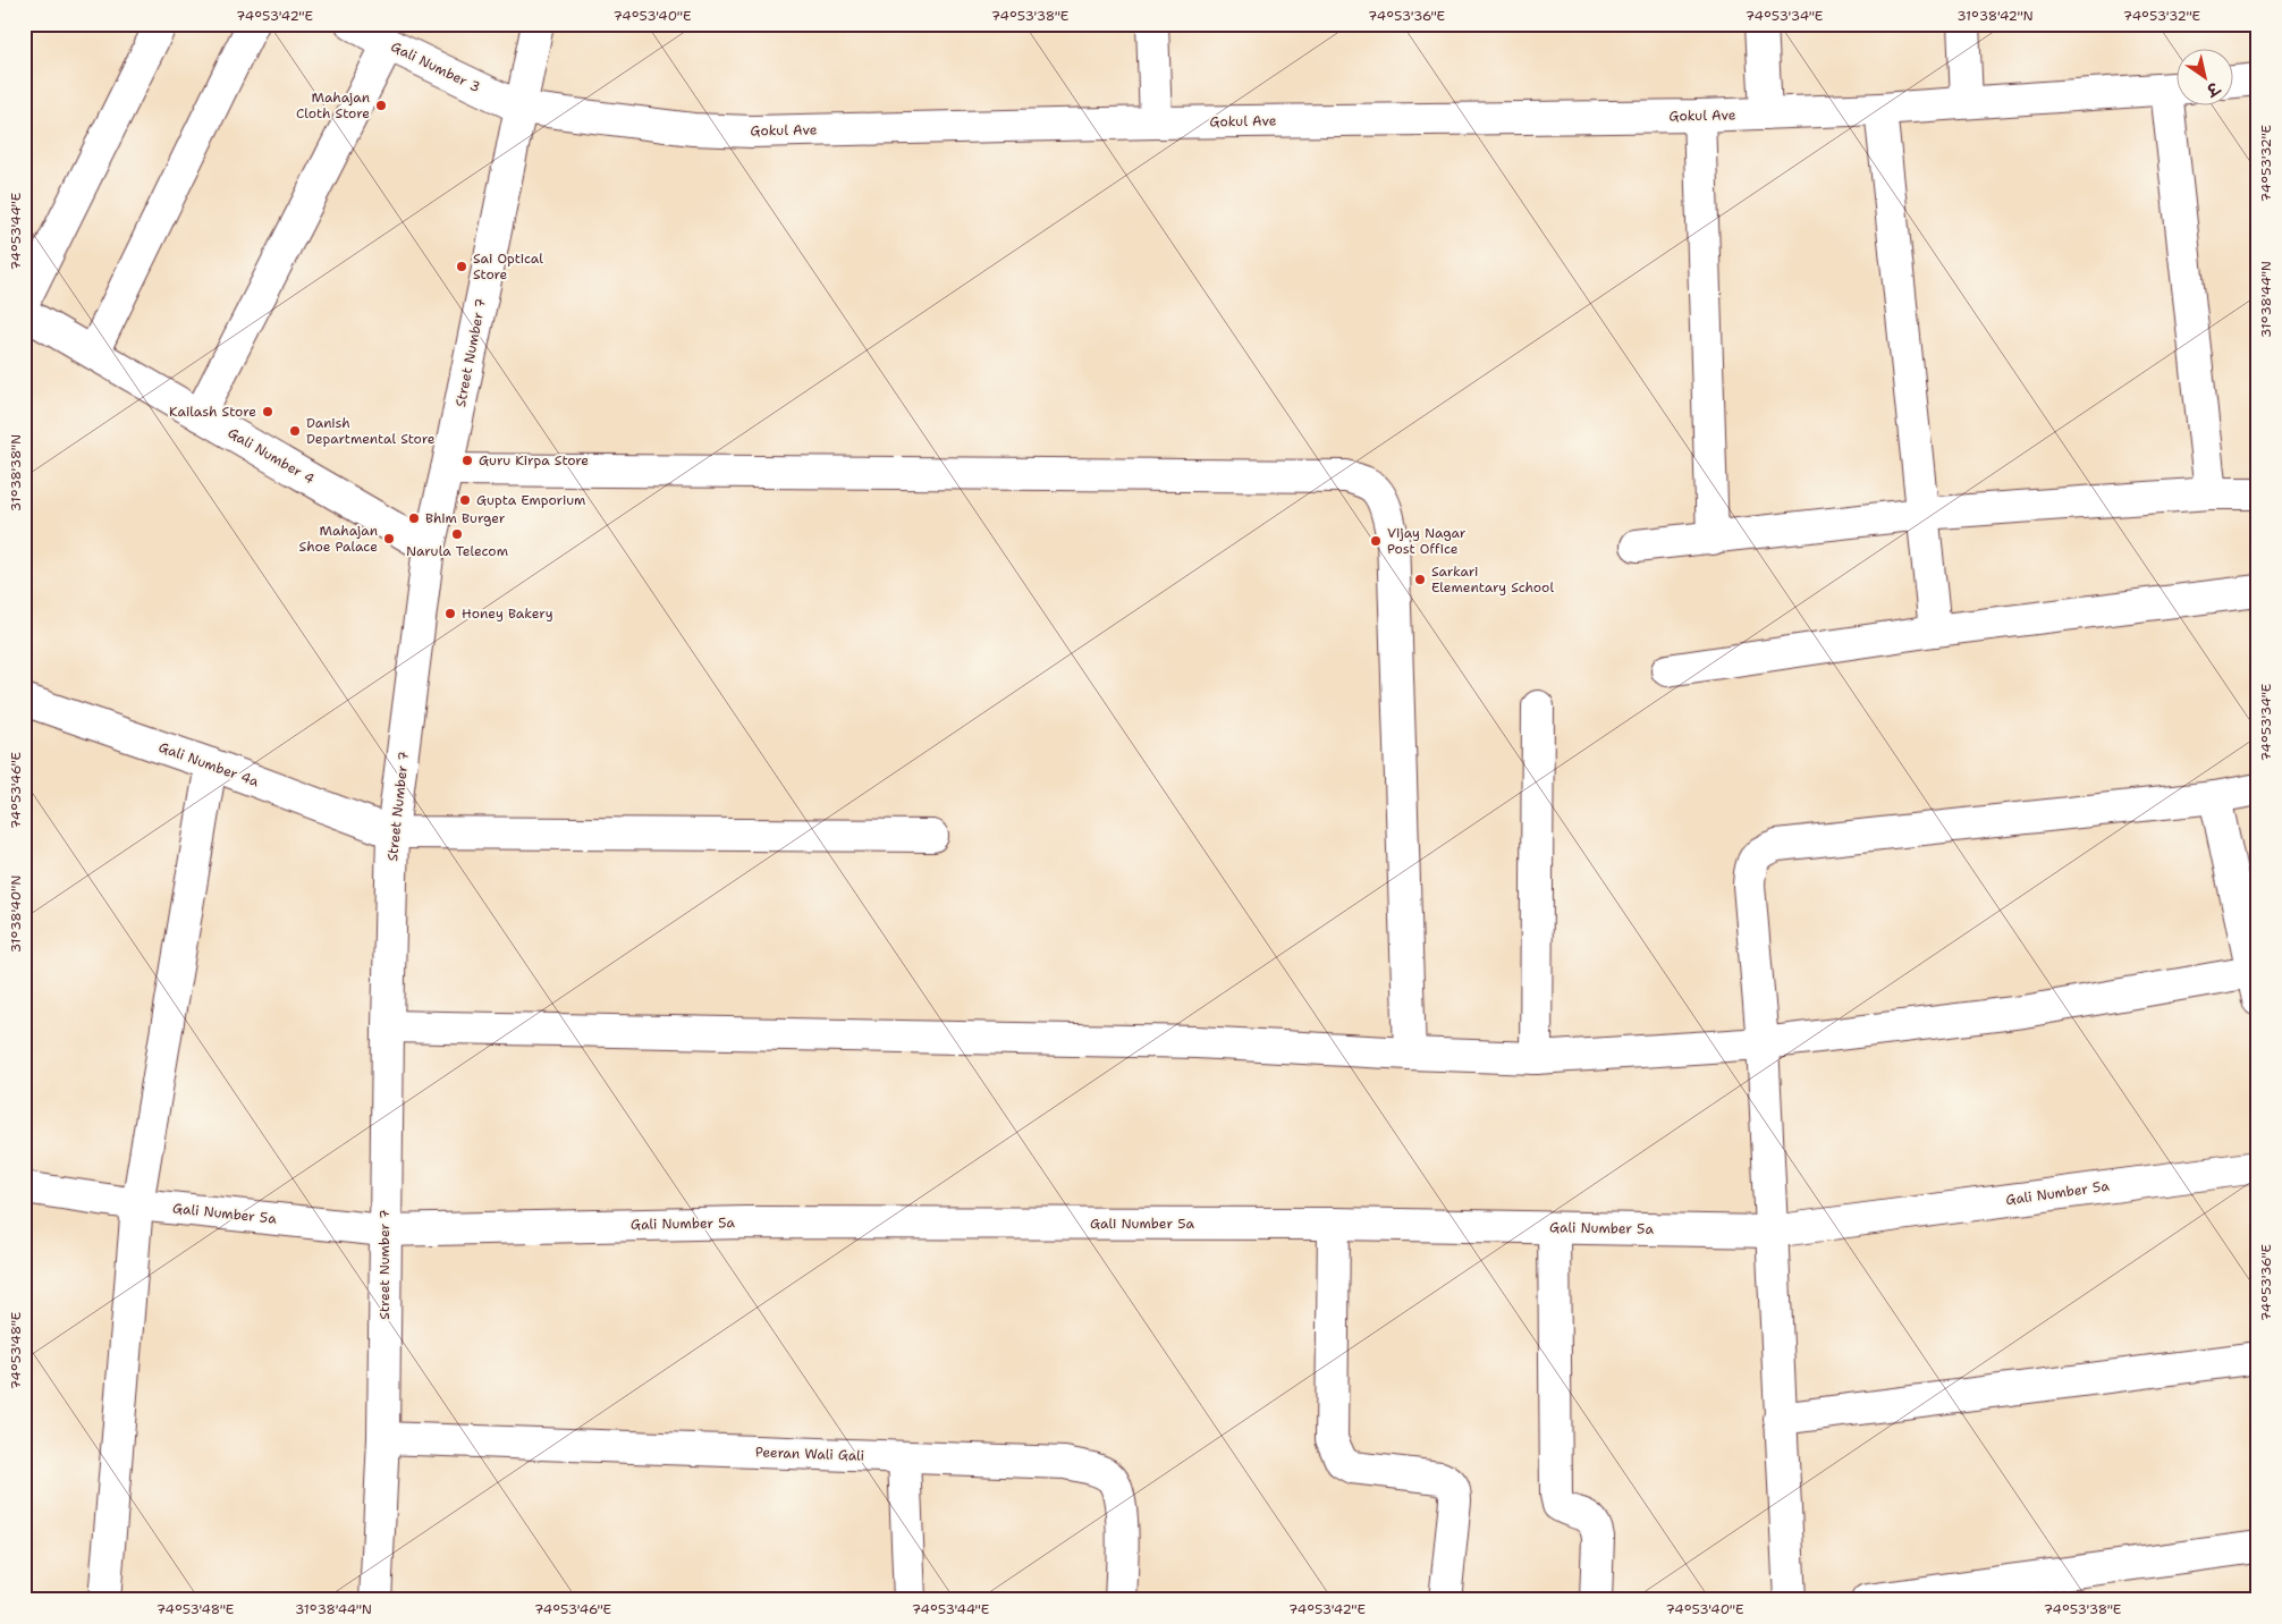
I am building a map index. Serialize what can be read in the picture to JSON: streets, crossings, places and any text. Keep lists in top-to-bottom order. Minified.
{"streets":{"street":["Gali Number 3","Gokul Ave","Street Number 7","Gali Number 4","Gali Number 4a","Gali Number 5a","Peeran Wali Gali"]},"crossings":[["Gali Number 3","Gokul Ave"],["Gali Number 3","Street Number 7"],["Gokul Ave","Street Number 7"],["Street Number 7","Gali Number 4"],["Street Number 7","Gali Number 4a"],["Street Number 7","Gali Number 5a"],["Street Number 7","Peeran Wali Gali"]],"places":["Mahajan Cloth Store","Sai Optical Store","Kailash Store","Danish Departmental Store","Guru Kirpa Store","Gupta Emporium","Bhim Burger","Narula Telecom","Mahajan Shoe Palace","Vijay Nagar Post Office","Sarkari Elementary School","Honey Bakery"],"north":"bottom right","coordinates":["74°53'42\"E","74°53'40\"E","74°53'38\"E","74°53'36\"E","74°53'34\"E","31°38'42\"N","74°53'32\"E","74°53'44\"E","31°38'44\"N","31°38'38\"N","74°53'46\"E","31°38'40\"N","74°53'48\"E"]}
